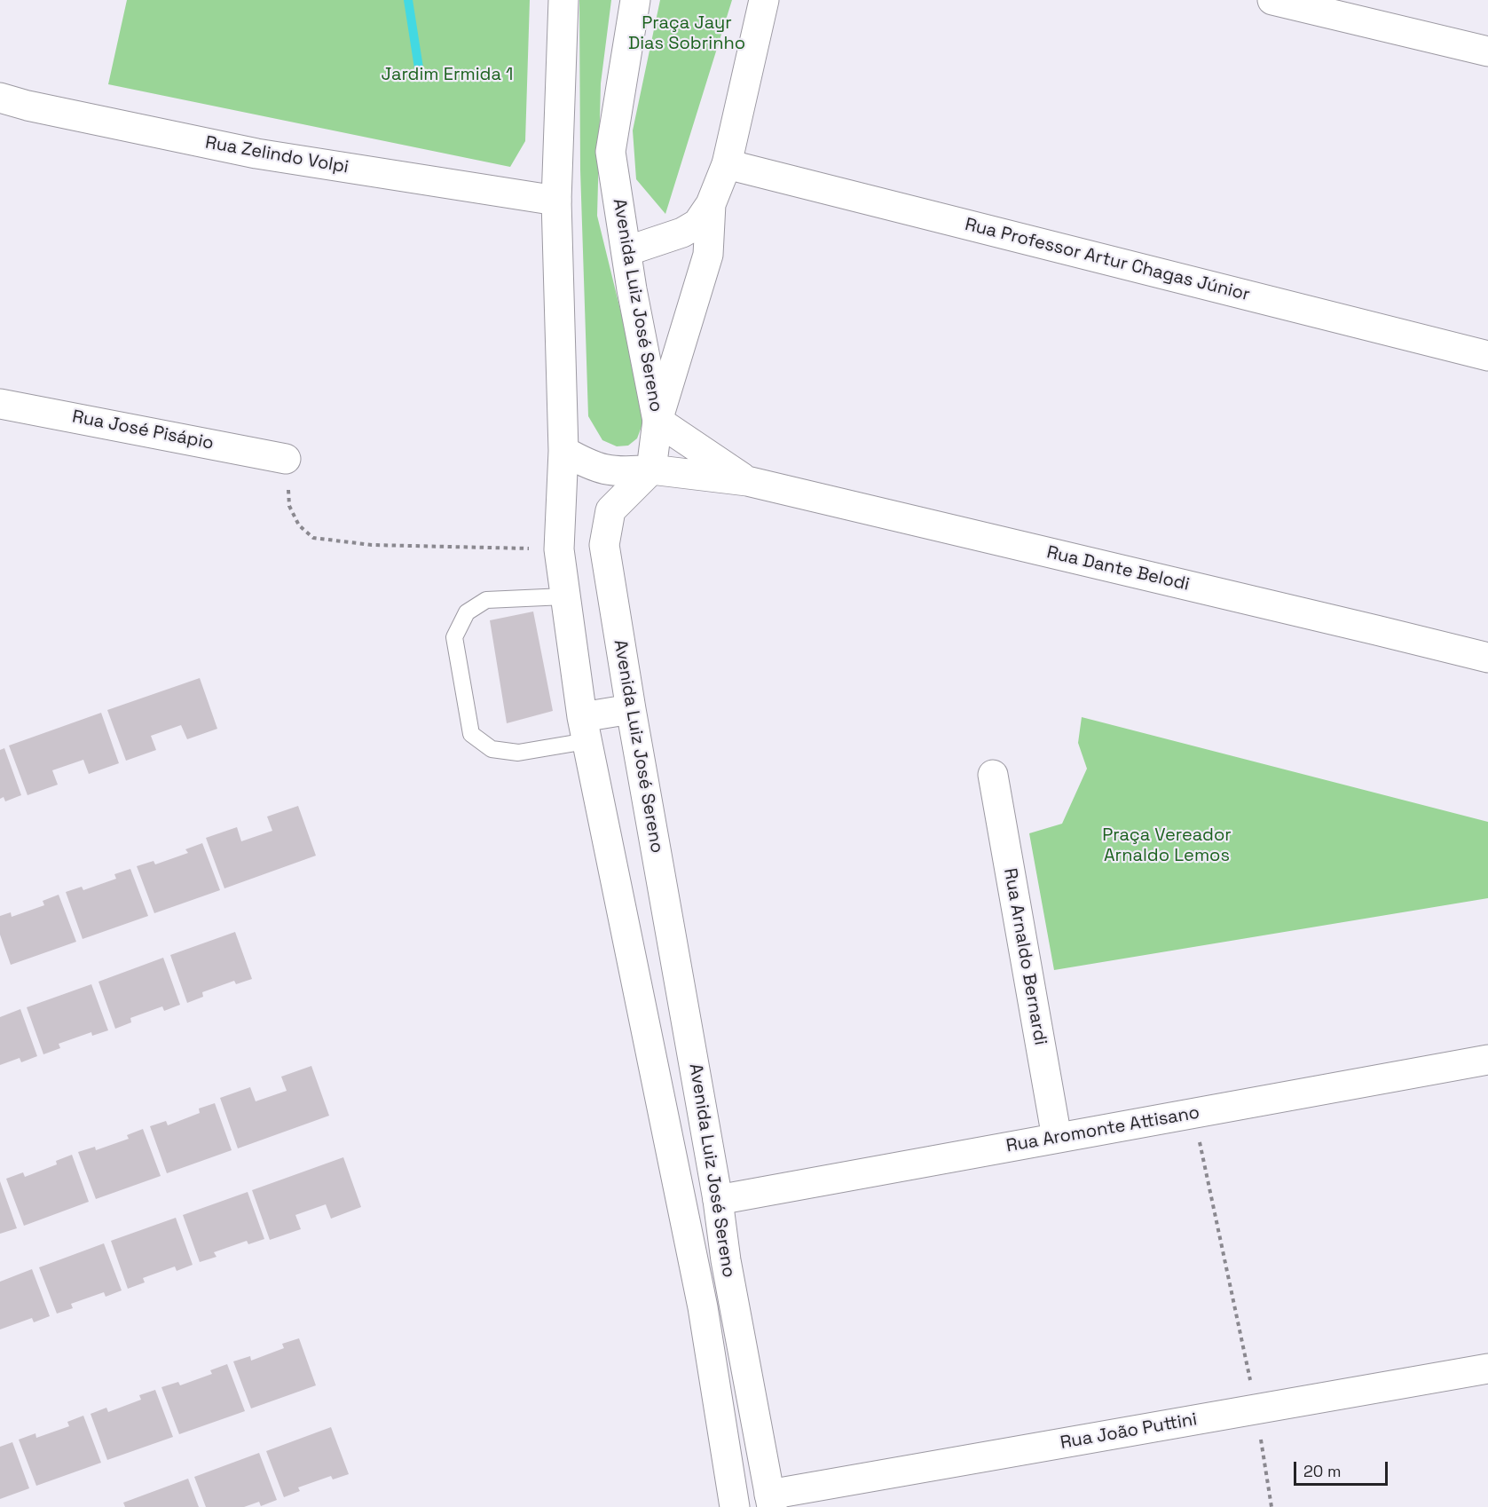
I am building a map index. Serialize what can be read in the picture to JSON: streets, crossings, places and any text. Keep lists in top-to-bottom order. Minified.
{"streets":{"street":["Rua Zelindo Volpi","Rua Professor Artur Chagas Júnior","Avenida Luiz José Sereno","Rua José Pisápio","Rua Dante Belodi","Rua Arnaldo Bernardi","Rua Aromonte Attisano","Rua João Puttini"]},"crossings":[["Rua Zelindo Volpi","Avenida Luiz José Sereno"],["Avenida Luiz José Sereno","Rua Aromonte Attisano"],["Avenida Luiz José Sereno","Rua João Puttini"],["Rua Arnaldo Bernardi","Rua Aromonte Attisano"]],"parks":["Praça Jayr Dias Sobrinho","Jardim Ermida 1","Praça Vereador Arnaldo Lemos"],"scale_bar":"20 m"}
